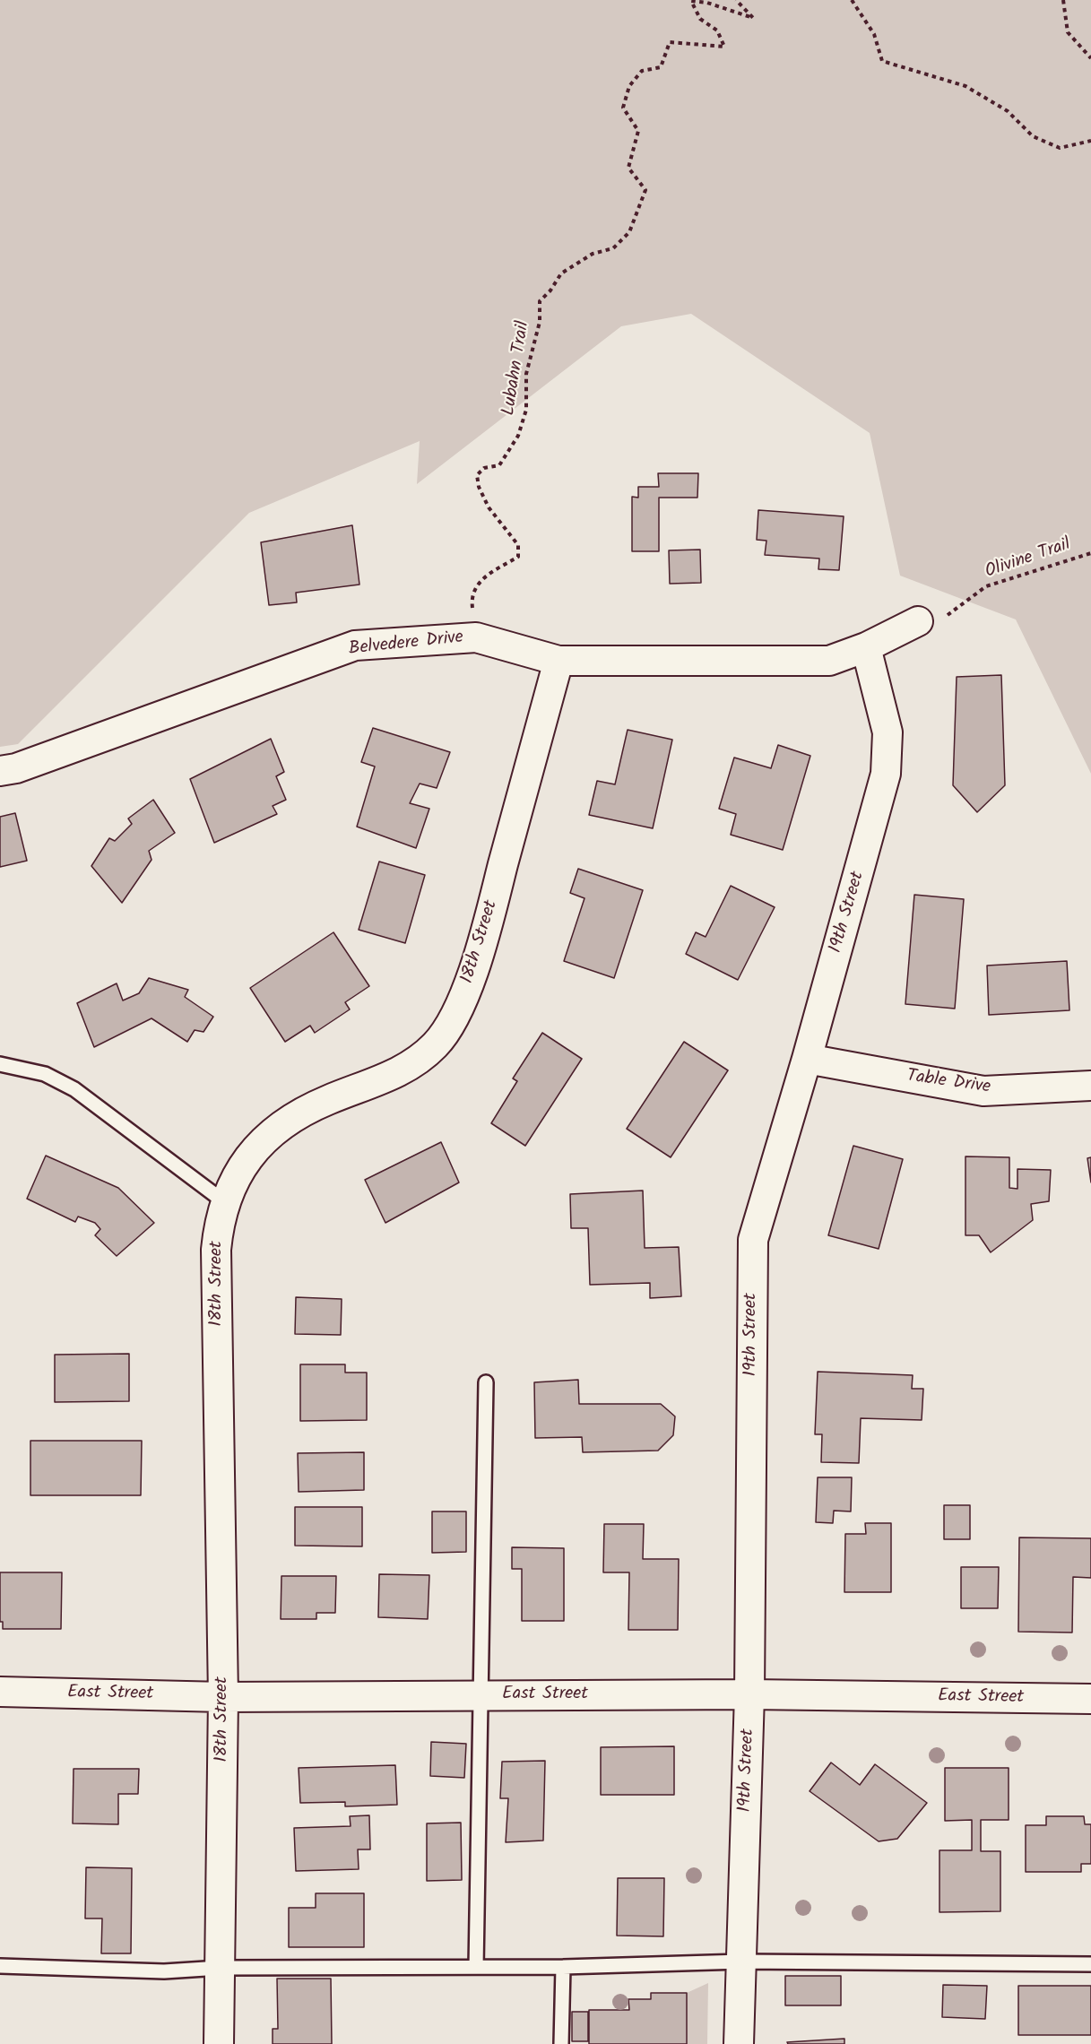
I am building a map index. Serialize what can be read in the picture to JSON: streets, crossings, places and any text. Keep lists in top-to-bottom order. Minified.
{"streets":{"street":["Belvedere Drive","19th Street","18th Street","Table Drive","East Street"],"path":["Lubahn Trail","Olivine Trail"]},"crossings":[["Lubahn Trail","Belvedere Drive"],["Olivine Trail","Belvedere Drive"],["Belvedere Drive","19th Street"],["Belvedere Drive","18th Street"],["19th Street","Table Drive"],["19th Street","East Street"],["18th Street","East Street"]]}
